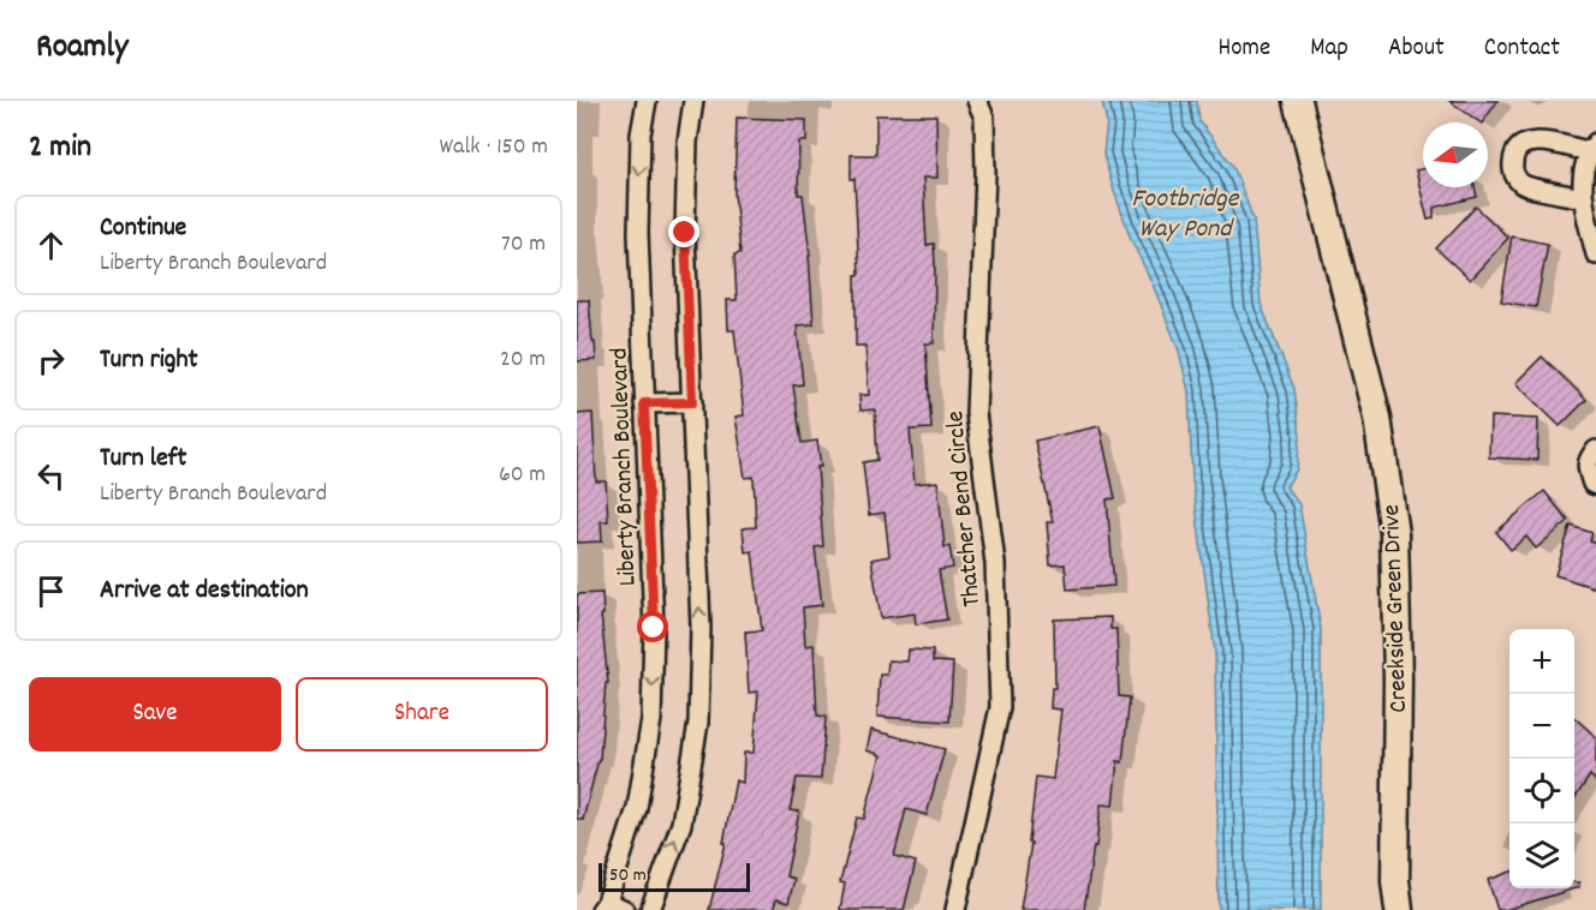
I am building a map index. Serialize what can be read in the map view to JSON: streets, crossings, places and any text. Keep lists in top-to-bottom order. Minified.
{"streets":{"main road":["Creekside Green Drive"],"street":["Liberty Branch Boulevard","Thatcher Bend Circle"]},"water":["Footbridge Way Pond"],"scale_bar":"50 m","north":"left","page":{"header":"Roamly","nav":["Home","Map","About","Contact"],"heading":["2 min","Walk · 150 m"],"list":[["Continue","Liberty Branch Boulevard","70 m"],["Turn right","20 m"],["Turn left","Liberty Branch Boulevard","60 m"],"Arrive at destination"],"map_buttons":["+","−"],"buttons":["Save","Share"],"scale":"50 m"}}
